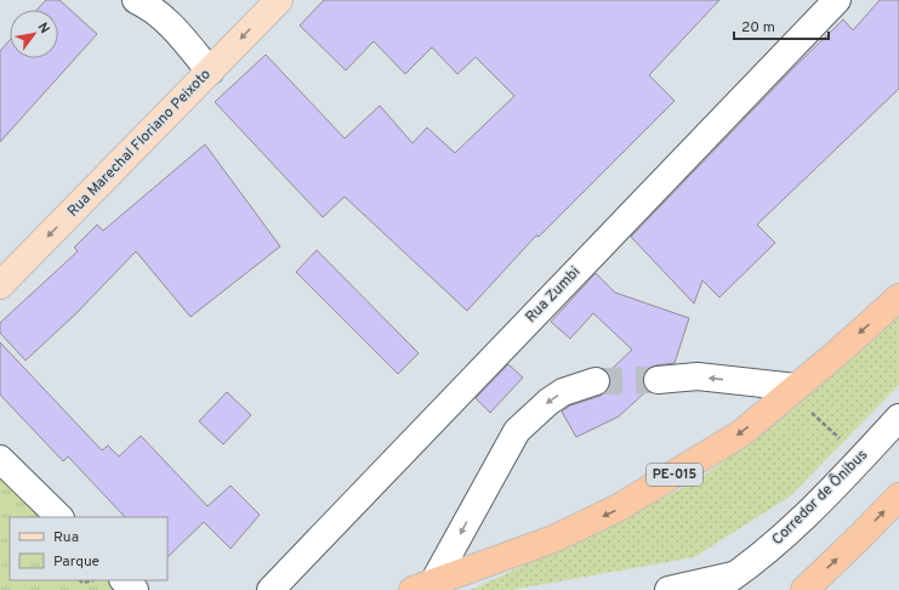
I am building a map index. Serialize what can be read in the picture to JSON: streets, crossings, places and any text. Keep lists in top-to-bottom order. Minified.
{"streets":{"highway":["PE-015"],"main road":["Rua Marechal Floriano Peixoto"],"street":["Rua Zumbi","Corredor de Ônibus"]},"one_way":["Rua Marechal Floriano Peixoto"],"legend":["Rua","Parque"],"scale_bar":"20 m","north":"top right"}
